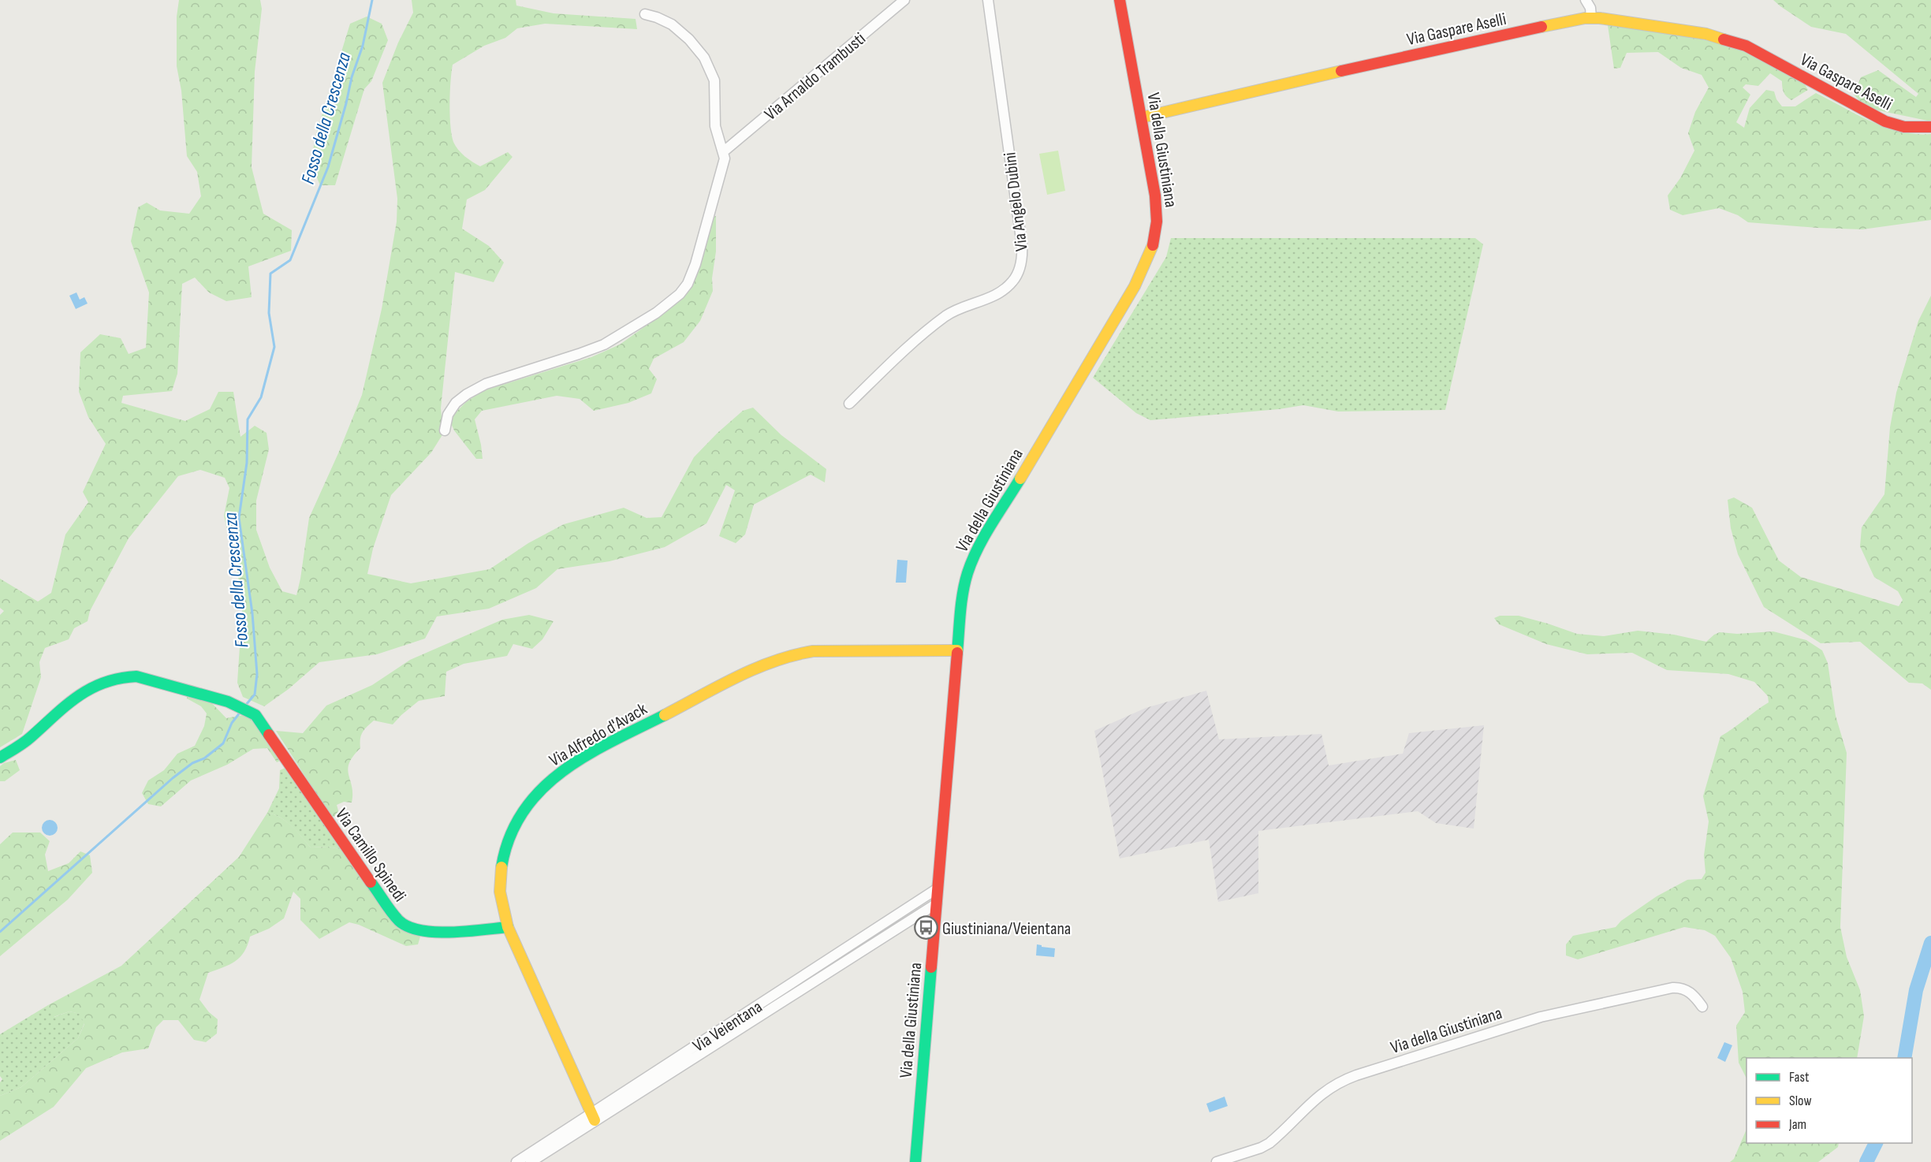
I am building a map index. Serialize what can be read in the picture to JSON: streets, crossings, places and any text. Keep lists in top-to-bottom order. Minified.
{"streets":{"street":["Via Gaspare Aselli","Via Arnaldo Trambusti","Via della Giustiniana","Via Angelo Dubini","Via Alfredo d'Avack","Via Camillo Spinedi","Via Veientana"]},"crossings":[["Via Gaspare Aselli","Via della Giustiniana"],["Via della Giustiniana","Via Alfredo d'Avack"],["Via della Giustiniana","Via Veientana"],["Via Alfredo d'Avack","Via Camillo Spinedi"],["Via Alfredo d'Avack","Via Veientana"]],"water":["Fosso della Crescenza"],"places":{"bus stop":["Giustiniana/Veientana"]},"legend":["Fast","Slow","Jam"]}
